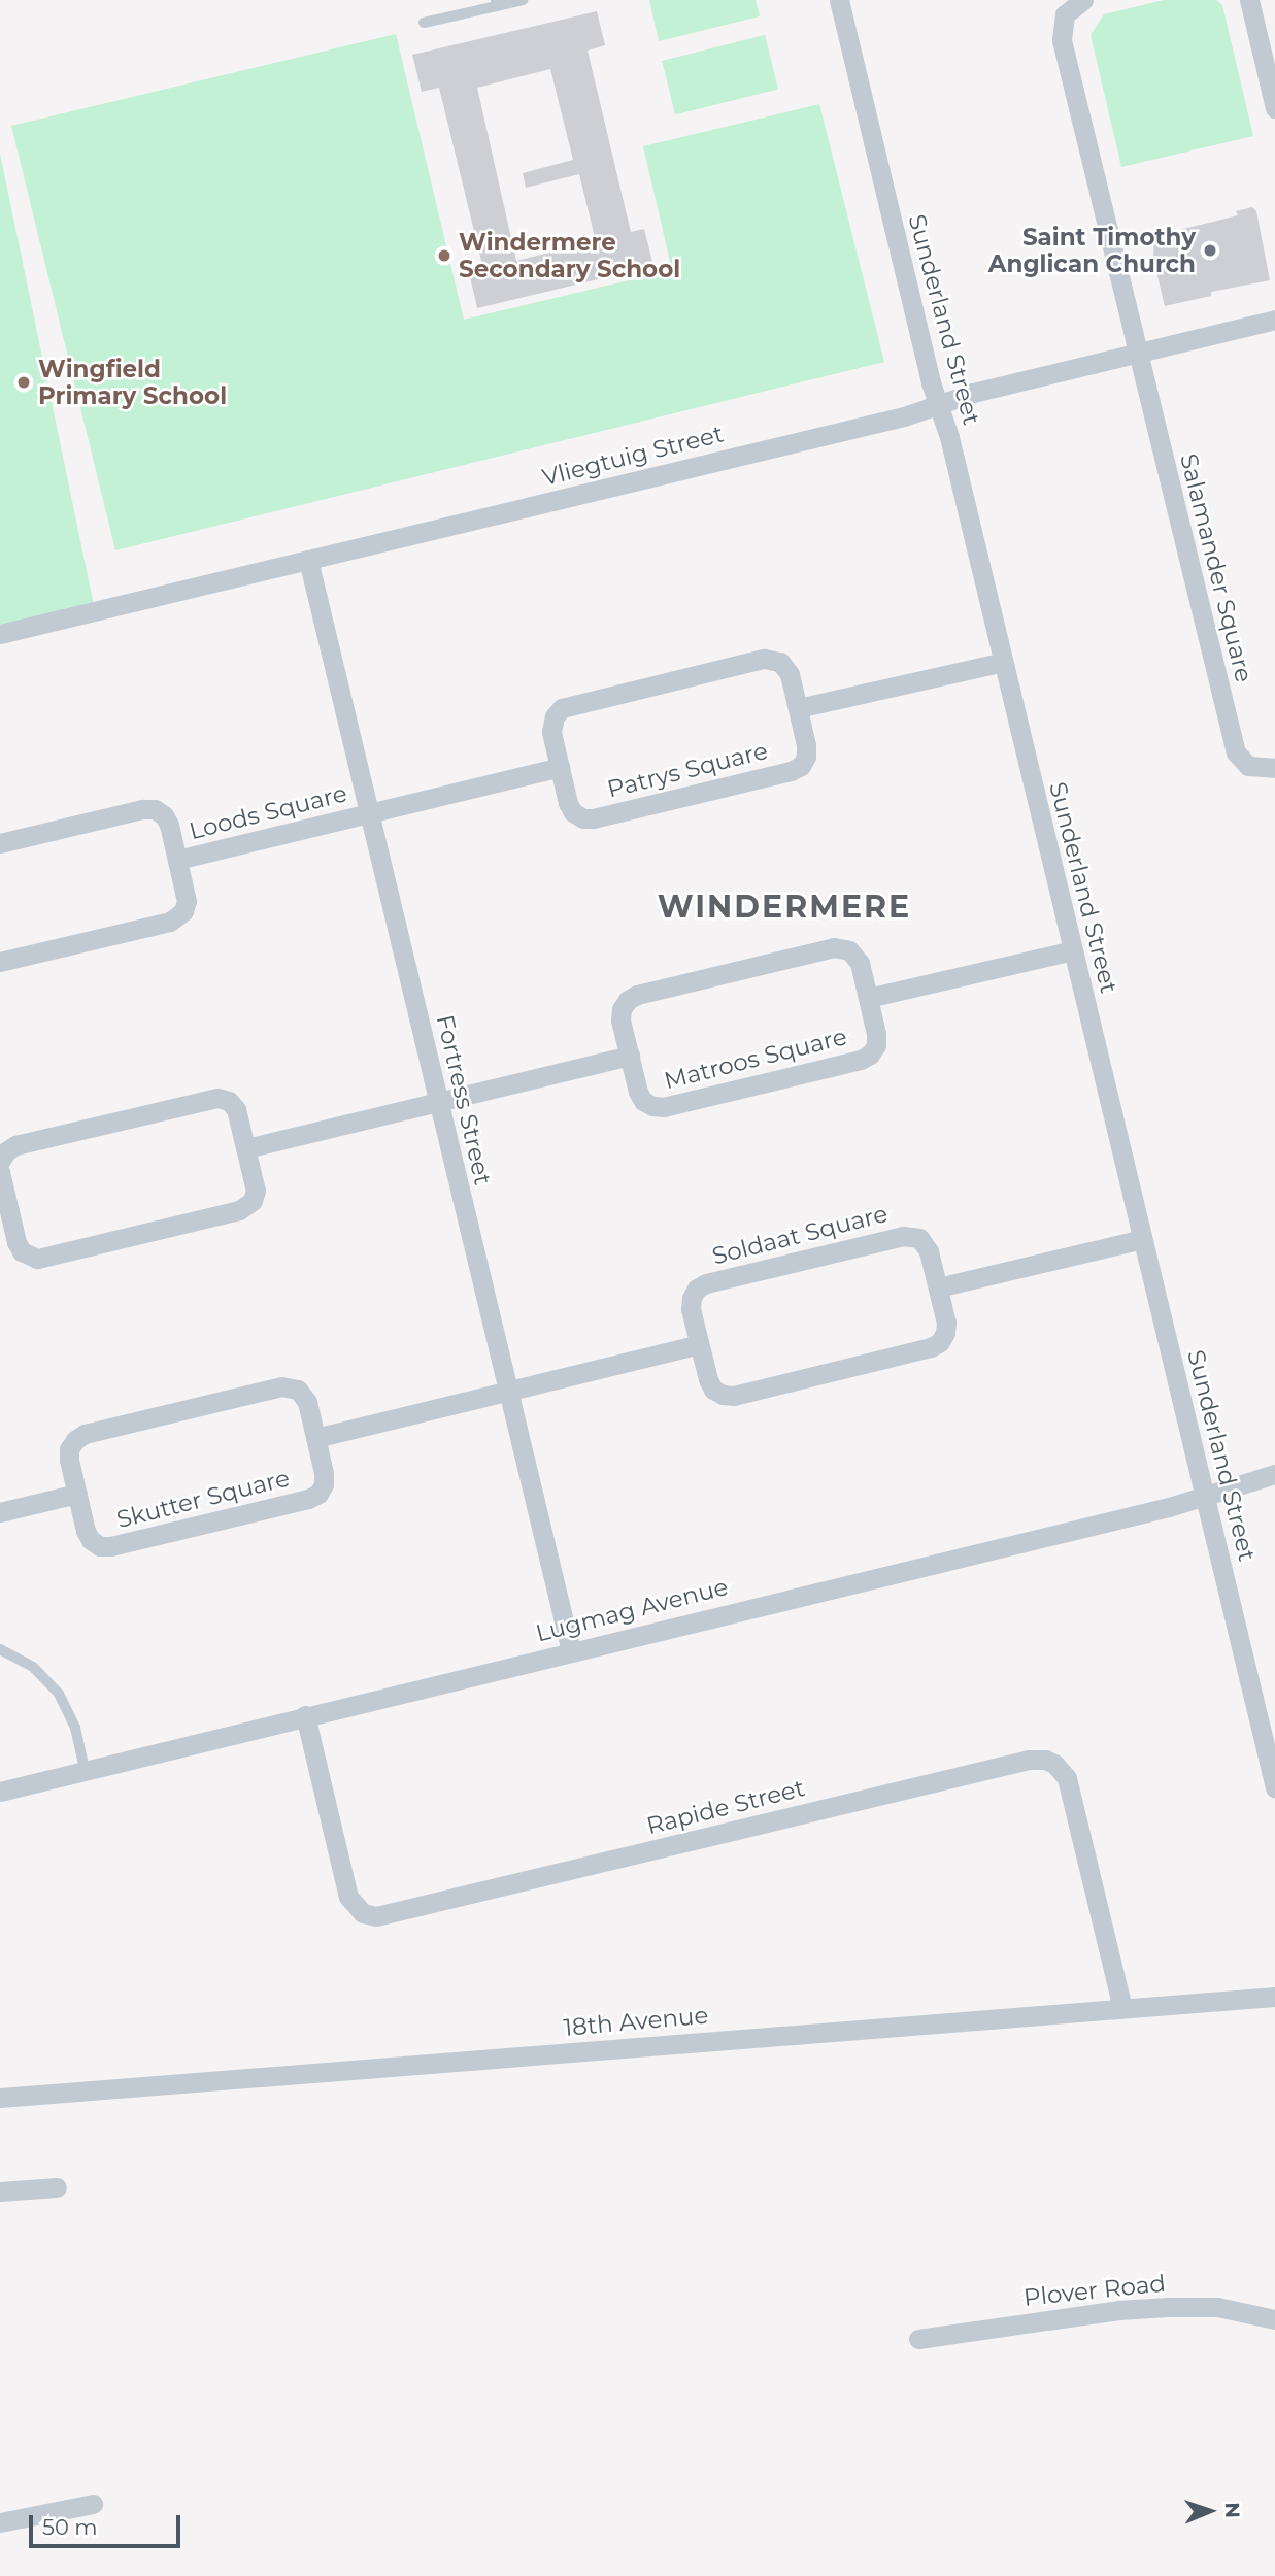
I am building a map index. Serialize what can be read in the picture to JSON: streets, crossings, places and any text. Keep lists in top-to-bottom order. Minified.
{"streets":{"street":["Sunderland Street","Vliegtuig Street","Salamander Square","Patrys Square","Loods Square","Matroos Square","Fortress Street","Soldaat Square","Skutter Square","Lugmag Avenue","Rapide Street","18th Avenue","Plover Road"]},"crossings":[["Sunderland Street","Vliegtuig Street"],["Sunderland Street","Matroos Square"],["Sunderland Street","Lugmag Avenue"],["Vliegtuig Street","Salamander Square"],["Vliegtuig Street","Fortress Street"],["Loods Square","Fortress Street"],["Matroos Square","Fortress Street"],["Fortress Street","Lugmag Avenue"],["Lugmag Avenue","Rapide Street"],["Rapide Street","18th Avenue"]],"districts":["WINDERMERE"],"places":["Saint Timothy Anglican Church","Windermere Secondary School","Wingfield Primary School"],"scale_bar":"50 m","north":"right"}
